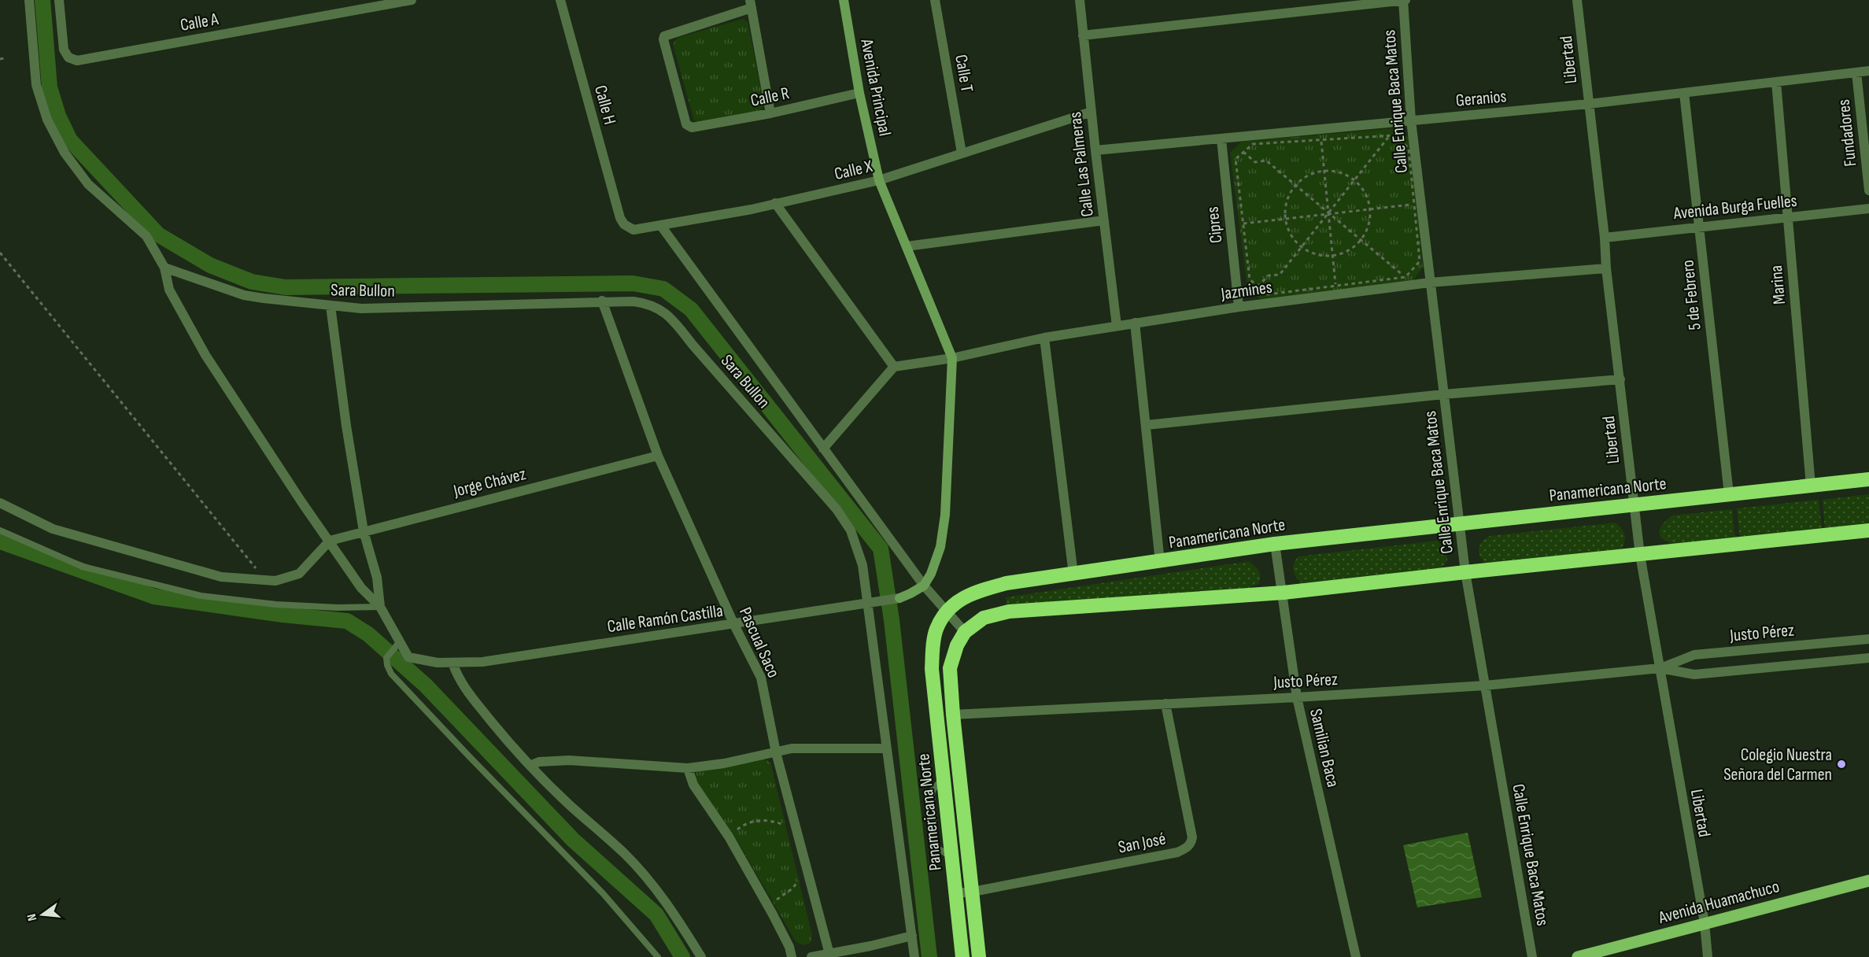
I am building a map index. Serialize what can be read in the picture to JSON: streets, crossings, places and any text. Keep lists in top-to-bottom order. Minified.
{"streets":{"highway":["Panamericana Norte"],"main road":["Avenida Huamachuco"],"street":["Calle A","Libertad","Calle T","Avenida Principal","Calle R","Geranios","Calle Enrique Baca Matos","Calle H","Fundadores","Calle Las Palmeras","Calle X","Avenida Burga Fuelles","Cipres","Marina","Sara Bullon","Jazmines","5 de Febrero","Jorge Chávez","Calle Ramón Castilla","Justo Pérez","Pascual Saco","Samilian Baca","San José"]},"crossings":[["Libertad","Geranios"],["Libertad","Avenida Burga Fuelles"],["Libertad","Jazmines"],["Libertad","Panamericana Norte"],["Libertad","Justo Pérez"],["Libertad","Avenida Huamachuco"],["Calle T","Calle X"],["Avenida Principal","Calle R"],["Avenida Principal","Calle X"],["Avenida Principal","Jazmines"],["Geranios","Calle Enrique Baca Matos"],["Geranios","Fundadores"],["Geranios","Calle Las Palmeras"],["Geranios","Cipres"],["Geranios","Marina"],["Geranios","5 de Febrero"],["Calle Enrique Baca Matos","Jazmines"],["Calle Enrique Baca Matos","Panamericana Norte"],["Calle Enrique Baca Matos","Justo Pérez"],["Calle H","Calle X"],["Calle Las Palmeras","Calle X"],["Calle Las Palmeras","Jazmines"],["Avenida Burga Fuelles","Marina"],["Avenida Burga Fuelles","5 de Febrero"],["Cipres","Jazmines"],["Marina","Panamericana Norte"],["Sara Bullon","Calle Ramón Castilla"],["Sara Bullon","Pascual Saco"],["5 de Febrero","Panamericana Norte"],["Jorge Chávez","Pascual Saco"],["Panamericana Norte","Justo Pérez"],["Panamericana Norte","Samilian Baca"],["Panamericana Norte","San José"],["Calle Ramón Castilla","Pascual Saco"],["Justo Pérez","Samilian Baca"],["Justo Pérez","San José"]],"places":["Colegio Nuestra Señora del Carmen"],"north":"left"}
